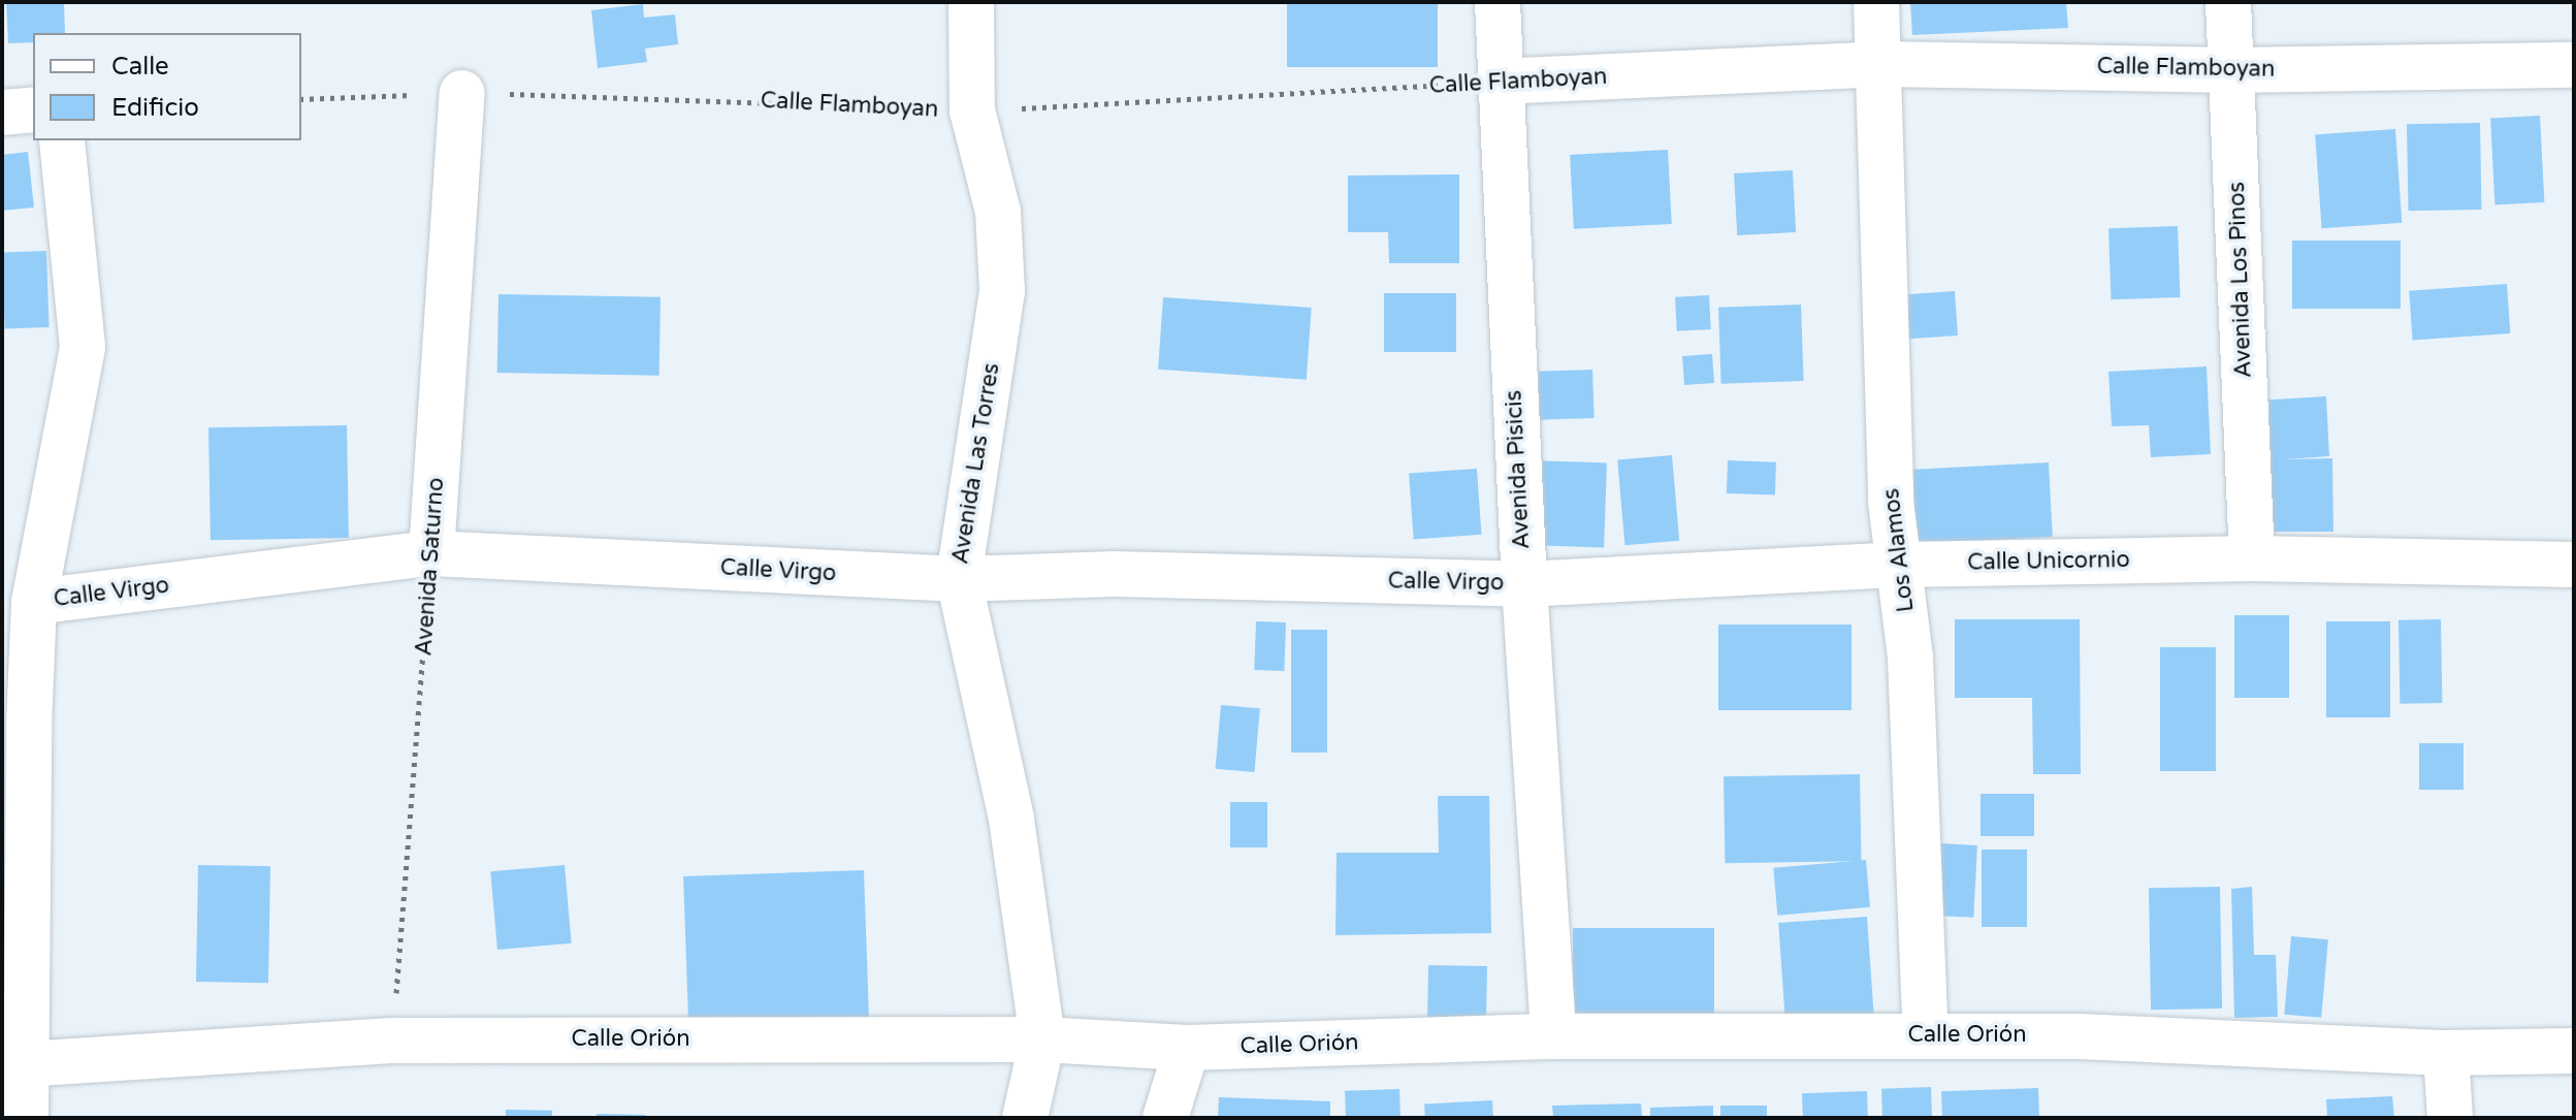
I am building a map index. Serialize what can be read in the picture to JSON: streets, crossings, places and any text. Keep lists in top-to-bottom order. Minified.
{"streets":{"street":["Calle Flamboyan","Avenida Los Pinos","Avenida Las Torres","Avenida Pisicis","Los Alamos","Calle Unicornio","Avenida Saturno","Calle Virgo","Calle Orión"]},"crossings":[["Calle Flamboyan","Avenida Los Pinos"],["Calle Flamboyan","Avenida Las Torres"],["Calle Flamboyan","Avenida Pisicis"],["Calle Flamboyan","Los Alamos"],["Calle Flamboyan","Avenida Saturno"],["Avenida Los Pinos","Calle Unicornio"],["Avenida Las Torres","Calle Virgo"],["Avenida Las Torres","Calle Orión"],["Avenida Pisicis","Calle Unicornio"],["Avenida Pisicis","Calle Virgo"],["Avenida Pisicis","Calle Orión"],["Los Alamos","Calle Unicornio"],["Los Alamos","Calle Orión"],["Calle Unicornio","Calle Virgo"],["Avenida Saturno","Calle Virgo"],["Avenida Saturno","Calle Orión"]],"legend":["Calle","Edificio"]}
